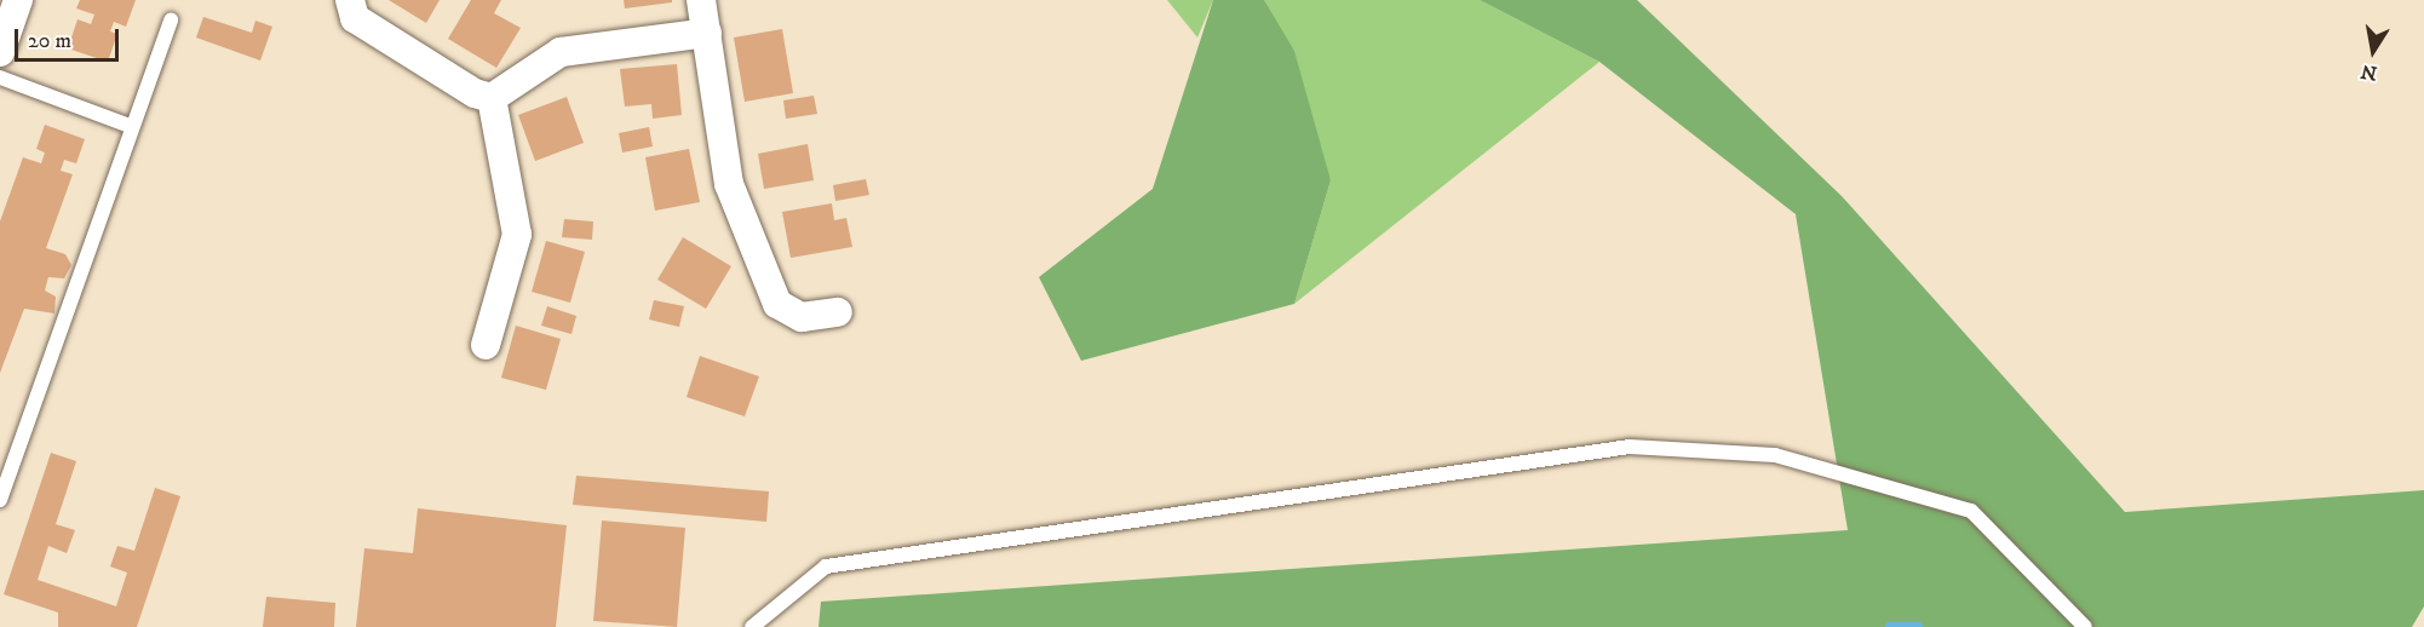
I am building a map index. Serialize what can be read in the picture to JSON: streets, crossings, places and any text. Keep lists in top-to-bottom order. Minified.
{"scale_bar":"20 m","north":"bottom"}
